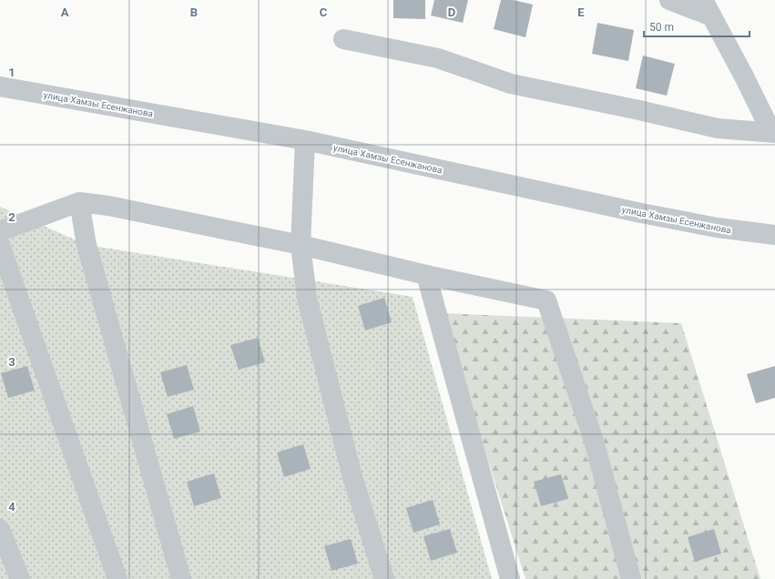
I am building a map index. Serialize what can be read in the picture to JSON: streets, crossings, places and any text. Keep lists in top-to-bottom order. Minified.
{"streets":{"street":["улица Хамзы Есенжанова"]},"scale_bar":"50 m","grid":{"columns":["A","B","C","D","E"],"rows":["1","2","3","4"]}}
